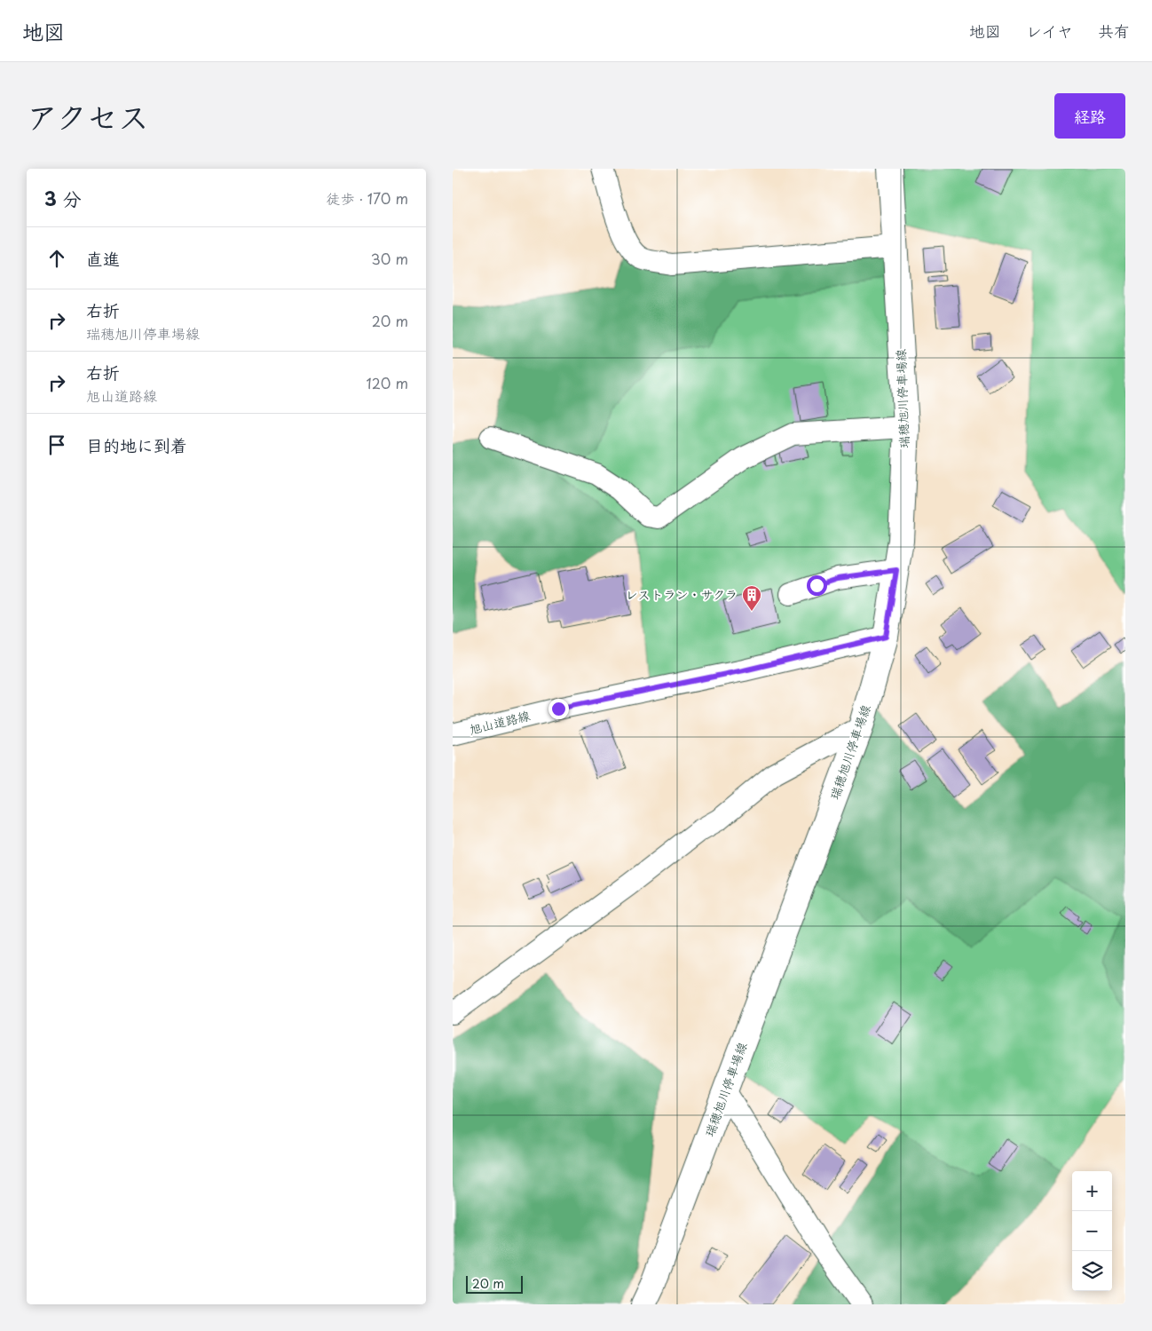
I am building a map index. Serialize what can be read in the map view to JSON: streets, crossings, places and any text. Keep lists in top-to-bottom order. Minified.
{"streets":{"main road":["瑞穂旭川停車場線"],"street":["旭山道路線"]},"crossings":[["瑞穂旭川停車場線","旭山道路線"]],"places":{"building":["レストラン・サクラ"]},"scale_bar":"20 m","page":{"header":"地図","nav":["地図","レイヤ","共有"],"title":"アクセス","buttons":"経路","heading":["3 分","徒歩 · 170 m"],"list":[["直進","30 m"],["右折","瑞穂旭川停車場線","20 m"],["右折","旭山道路線","120 m"],"目的地に到着"],"map_buttons":["+","−"],"scale":"20 m"}}
